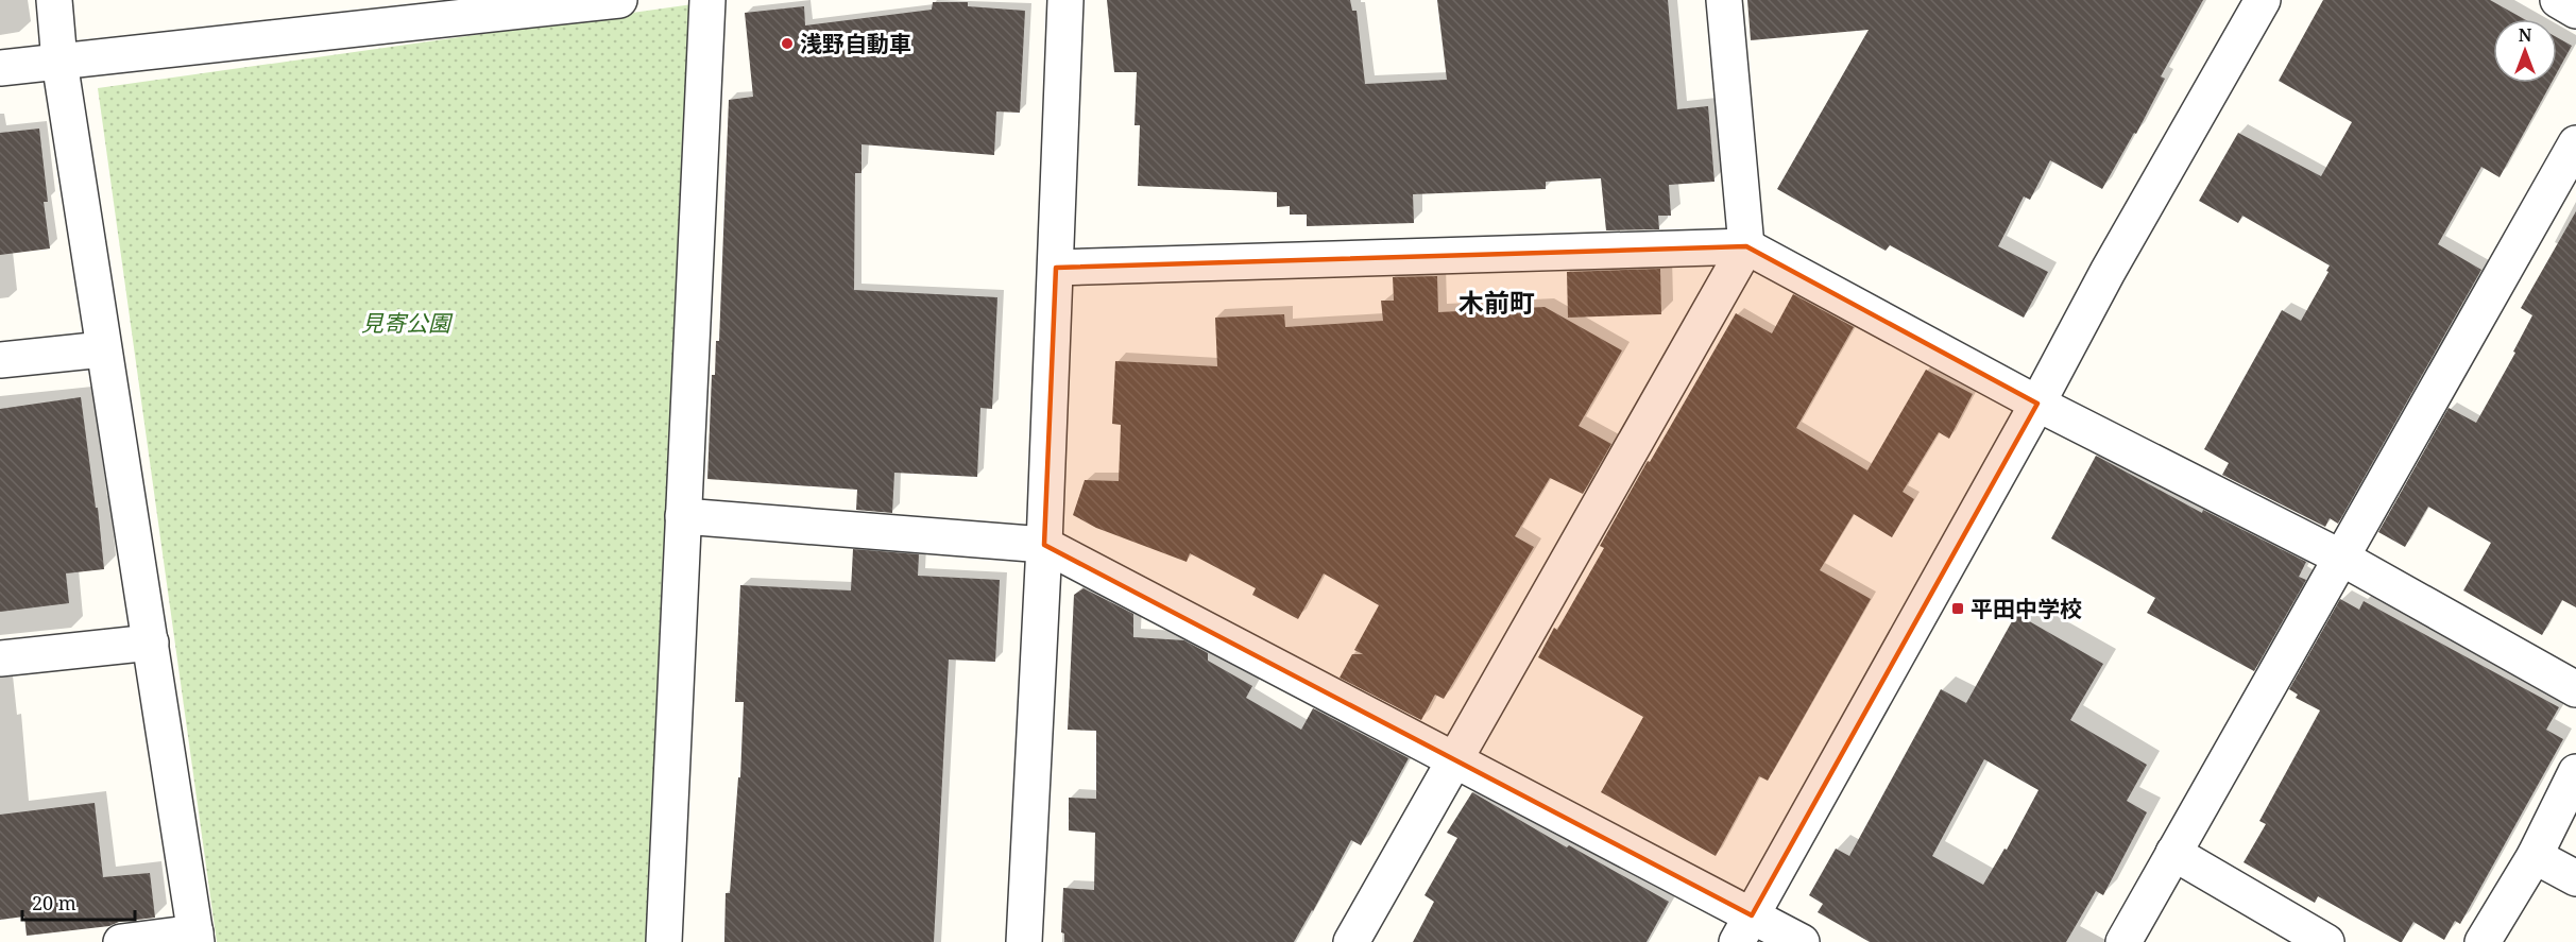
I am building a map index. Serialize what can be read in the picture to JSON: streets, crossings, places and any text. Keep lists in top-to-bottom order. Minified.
{"districts":["木前町"],"parks":["見寄公園"],"places":{"other":["浅野自動車"],"transit":["平田中学校"]},"scale_bar":"20 m","north":"top"}
